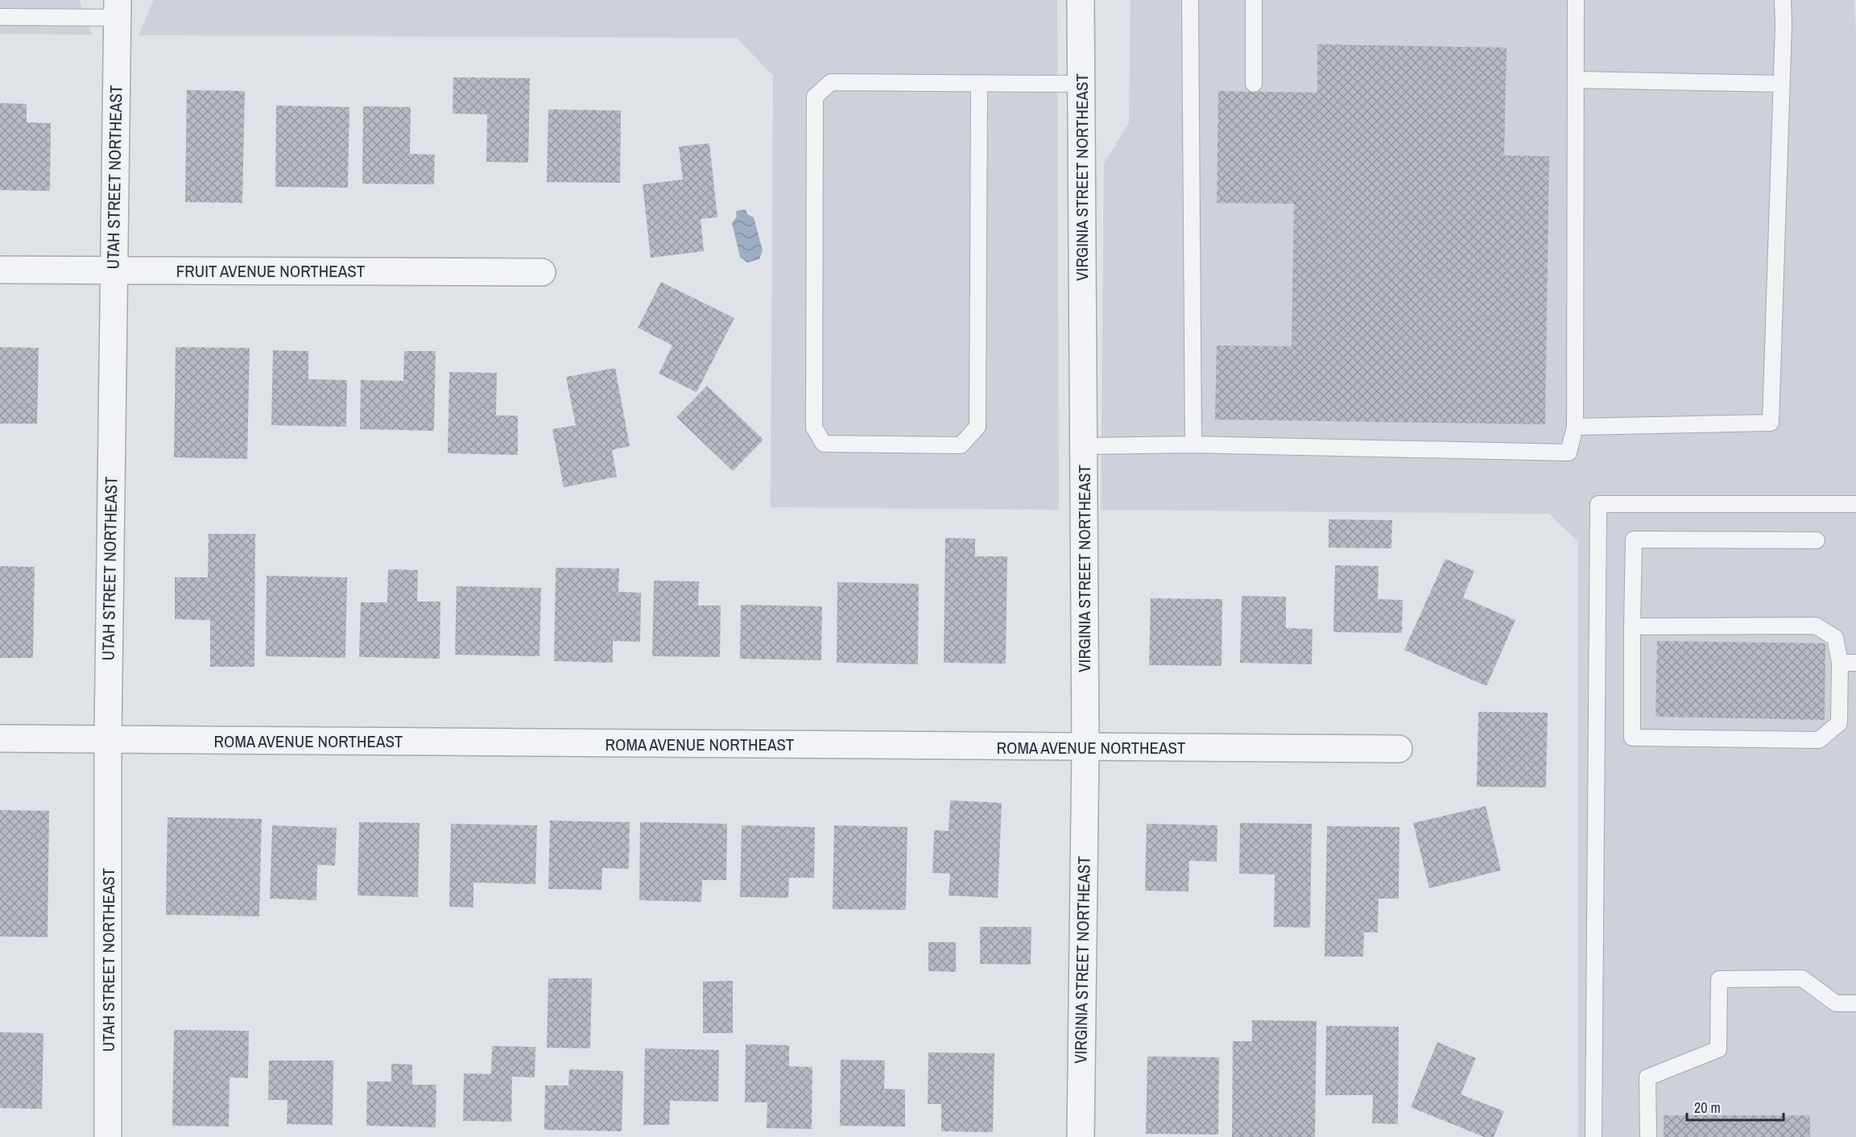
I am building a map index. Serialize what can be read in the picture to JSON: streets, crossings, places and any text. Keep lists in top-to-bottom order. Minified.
{"streets":{"street":["UTAH STREET NORTHEAST","VIRGINIA STREET NORTHEAST","FRUIT AVENUE NORTHEAST","ROMA AVENUE NORTHEAST"]},"crossings":[["UTAH STREET NORTHEAST","FRUIT AVENUE NORTHEAST"],["UTAH STREET NORTHEAST","ROMA AVENUE NORTHEAST"],["VIRGINIA STREET NORTHEAST","ROMA AVENUE NORTHEAST"]],"scale_bar":"20 m"}
